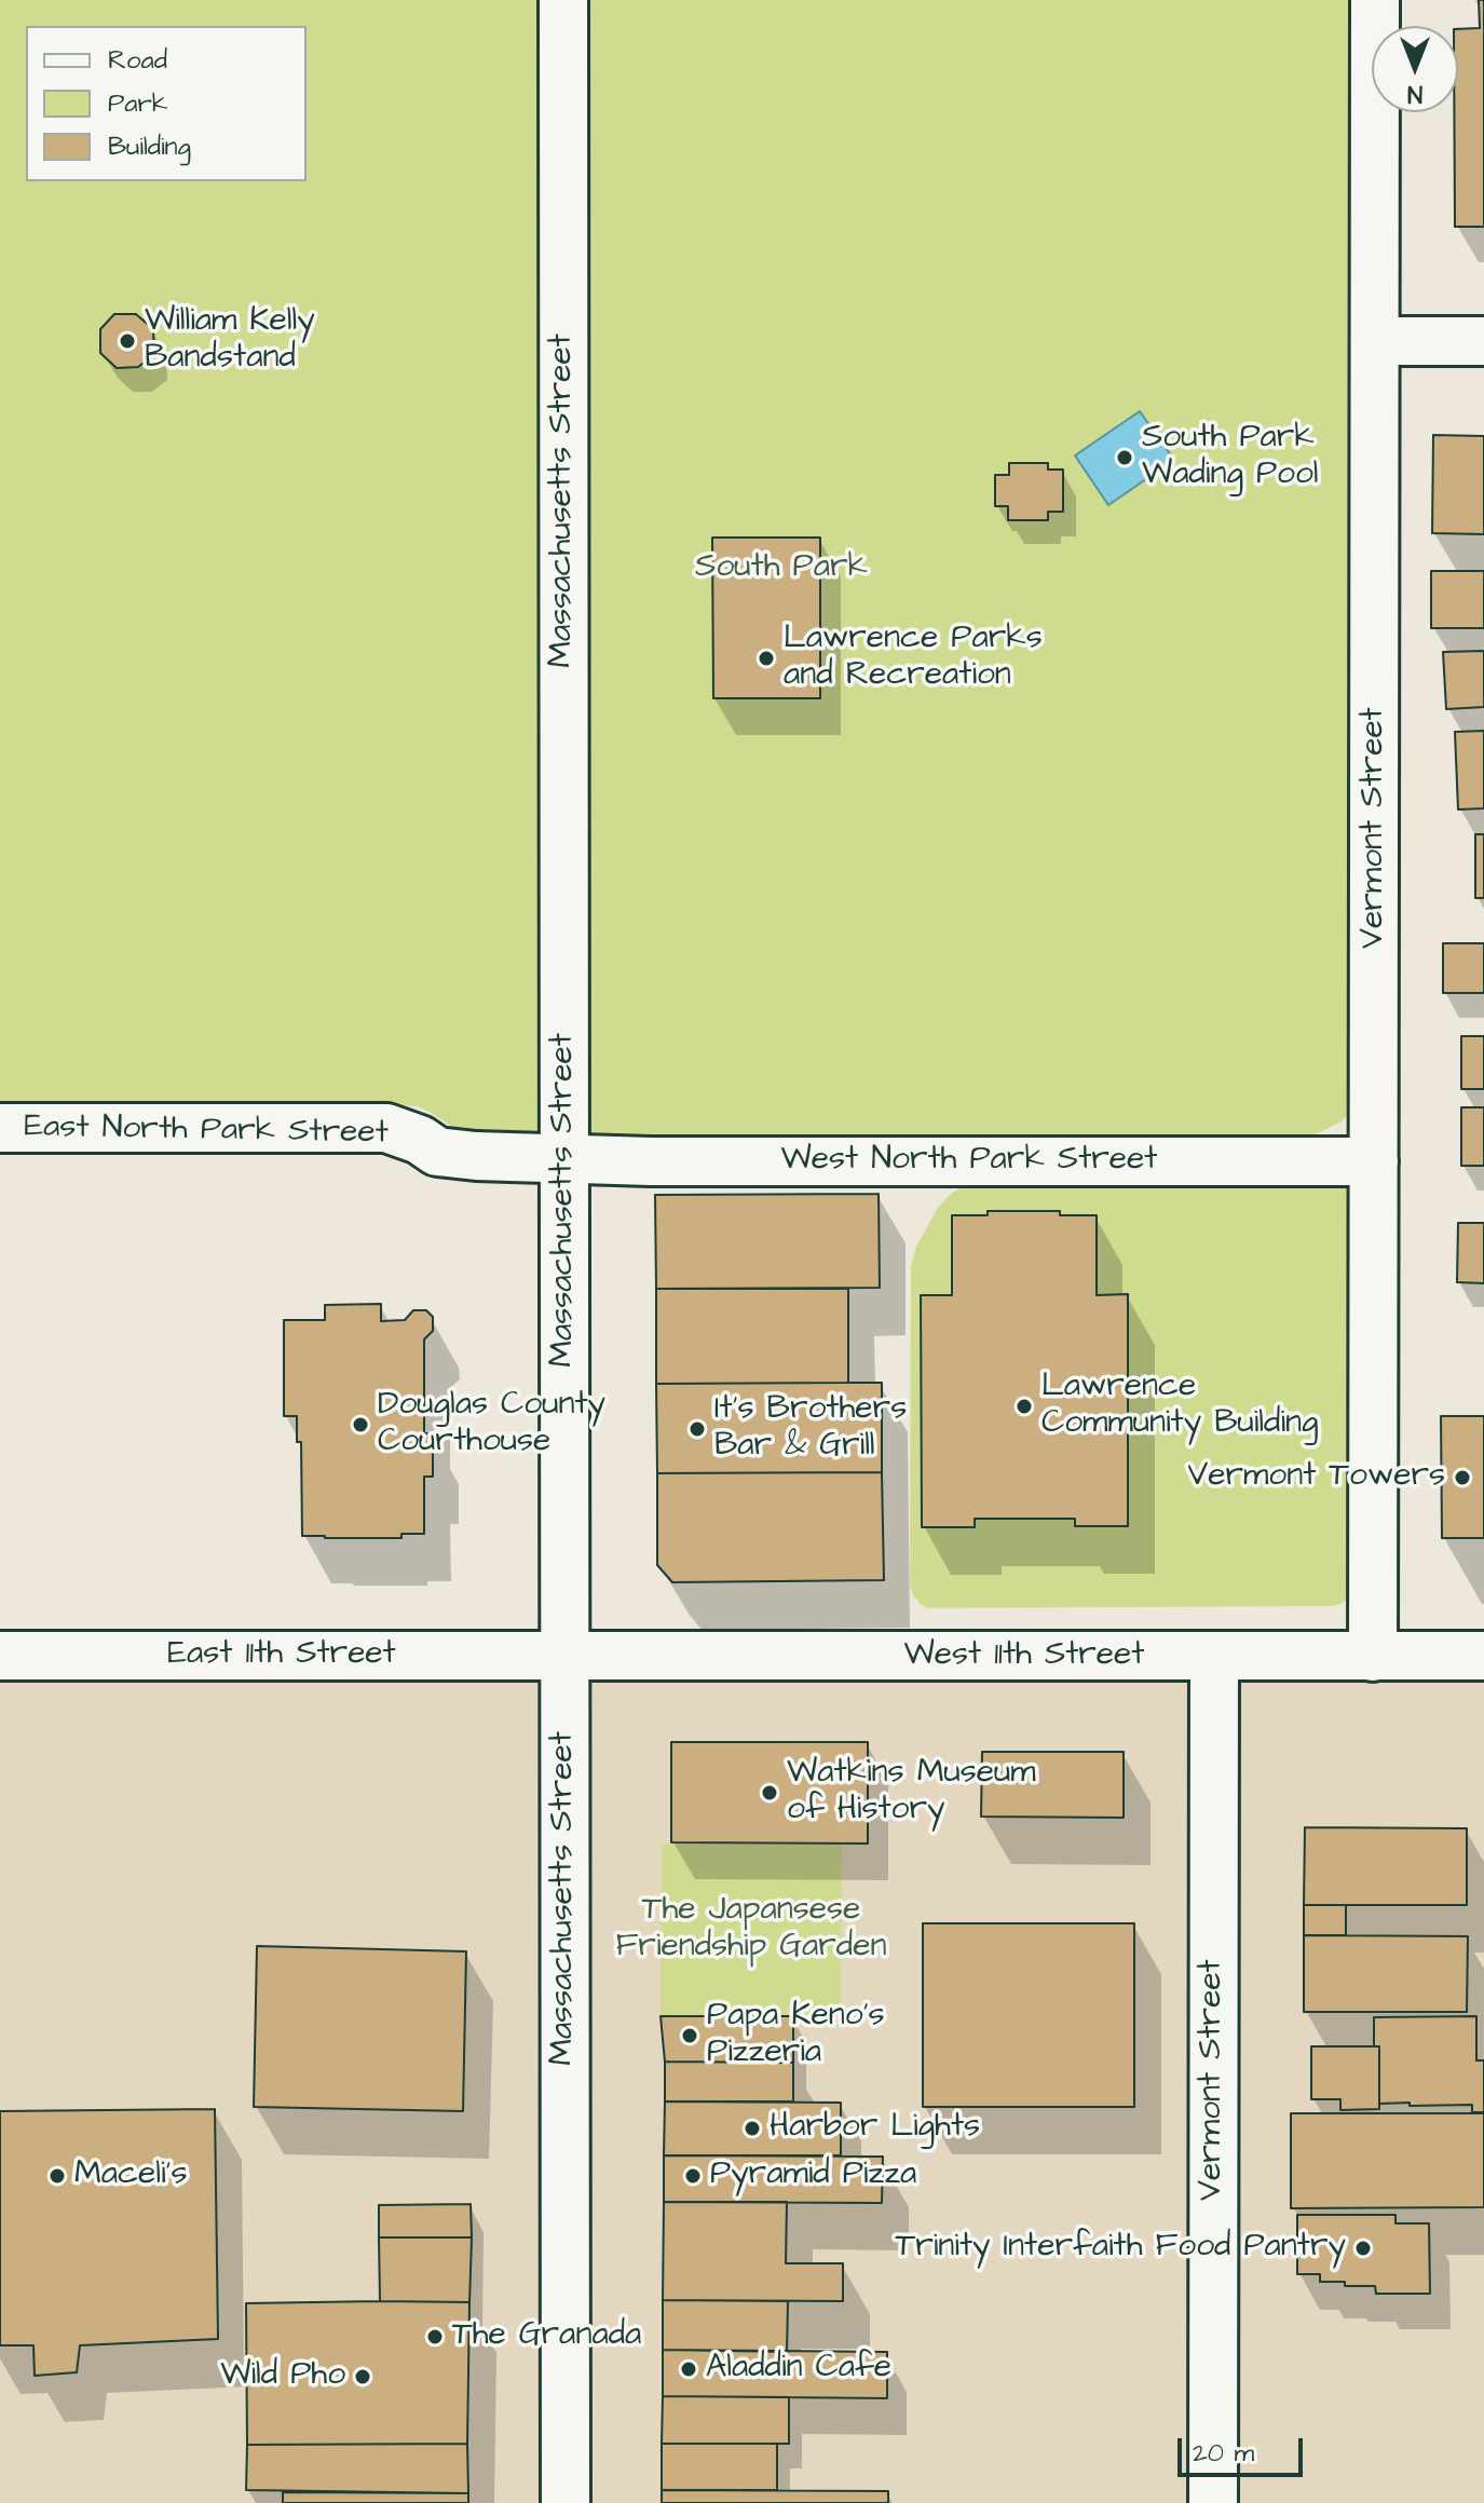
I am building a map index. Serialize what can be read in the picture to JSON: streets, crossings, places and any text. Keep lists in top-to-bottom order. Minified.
{"streets":{"street":["Massachusetts Street","Vermont Street","East North Park Street","West North Park Street","East 11th Street","West 11th Street"]},"crossings":[["Massachusetts Street","East North Park Street"],["Massachusetts Street","West North Park Street"],["Massachusetts Street","East 11th Street"],["Massachusetts Street","West 11th Street"],["Vermont Street","West North Park Street"],["Vermont Street","West 11th Street"],["East North Park Street","West North Park Street"],["East 11th Street","West 11th Street"]],"parks":["South Park","The Japansese Friendship Garden"],"places":["William Kelly Bandstand","South Park Wading Pool","Lawrence Parks and Recreation","Lawrence Community Building","Douglas County Courthouse","It's Brothers Bar & Grill","Vermont Towers","Watkins Museum of History","Papa Keno's Pizzeria","Harbor Lights","Maceli's","Pyramid Pizza","Trinity Interfaith Food Pantry","The Granada","Aladdin Cafe","Wild Pho"],"legend":["Road","Park","Building"],"scale_bar":"20 m","north":"bottom"}
